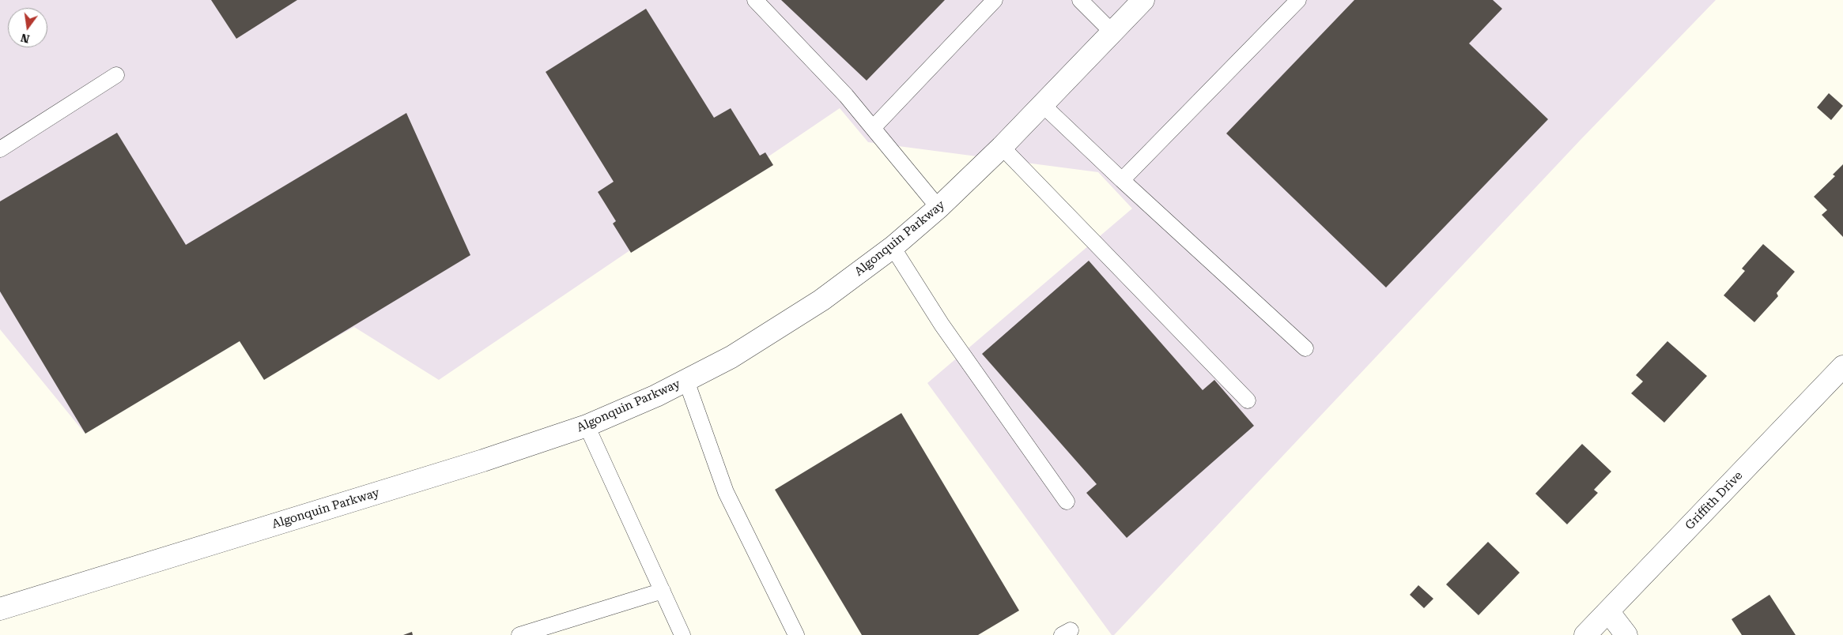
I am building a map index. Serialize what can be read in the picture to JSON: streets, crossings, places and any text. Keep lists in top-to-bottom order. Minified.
{"streets":{"street":["Algonquin Parkway","Griffith Drive"]},"north":"bottom"}
